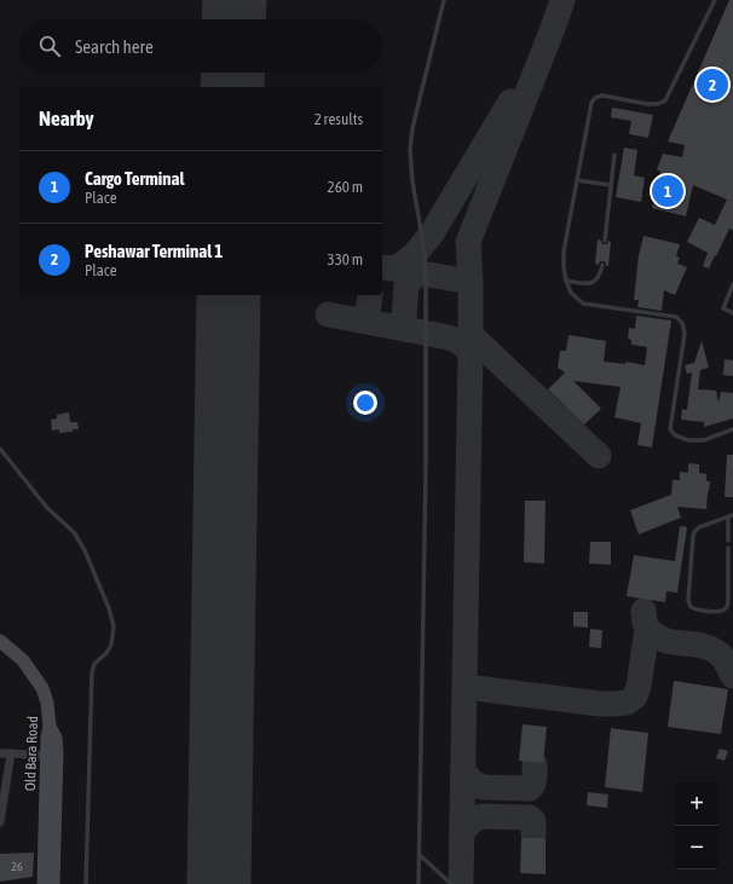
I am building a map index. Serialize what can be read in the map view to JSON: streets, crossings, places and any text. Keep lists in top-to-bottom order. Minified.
{"streets":{"main road":["Old Bara Road"]},"house_numbers":["26"],"page":{"search":"Search here","pins":["2","1"],"heading":["Nearby","2 results"],"list":[{"mark":"1","name":"Cargo Terminal","note":"Place","value":"260 m"},{"mark":"2","name":"Peshawar Terminal 1","note":"Place","value":"330 m"}],"map_buttons":["+","−"]}}
